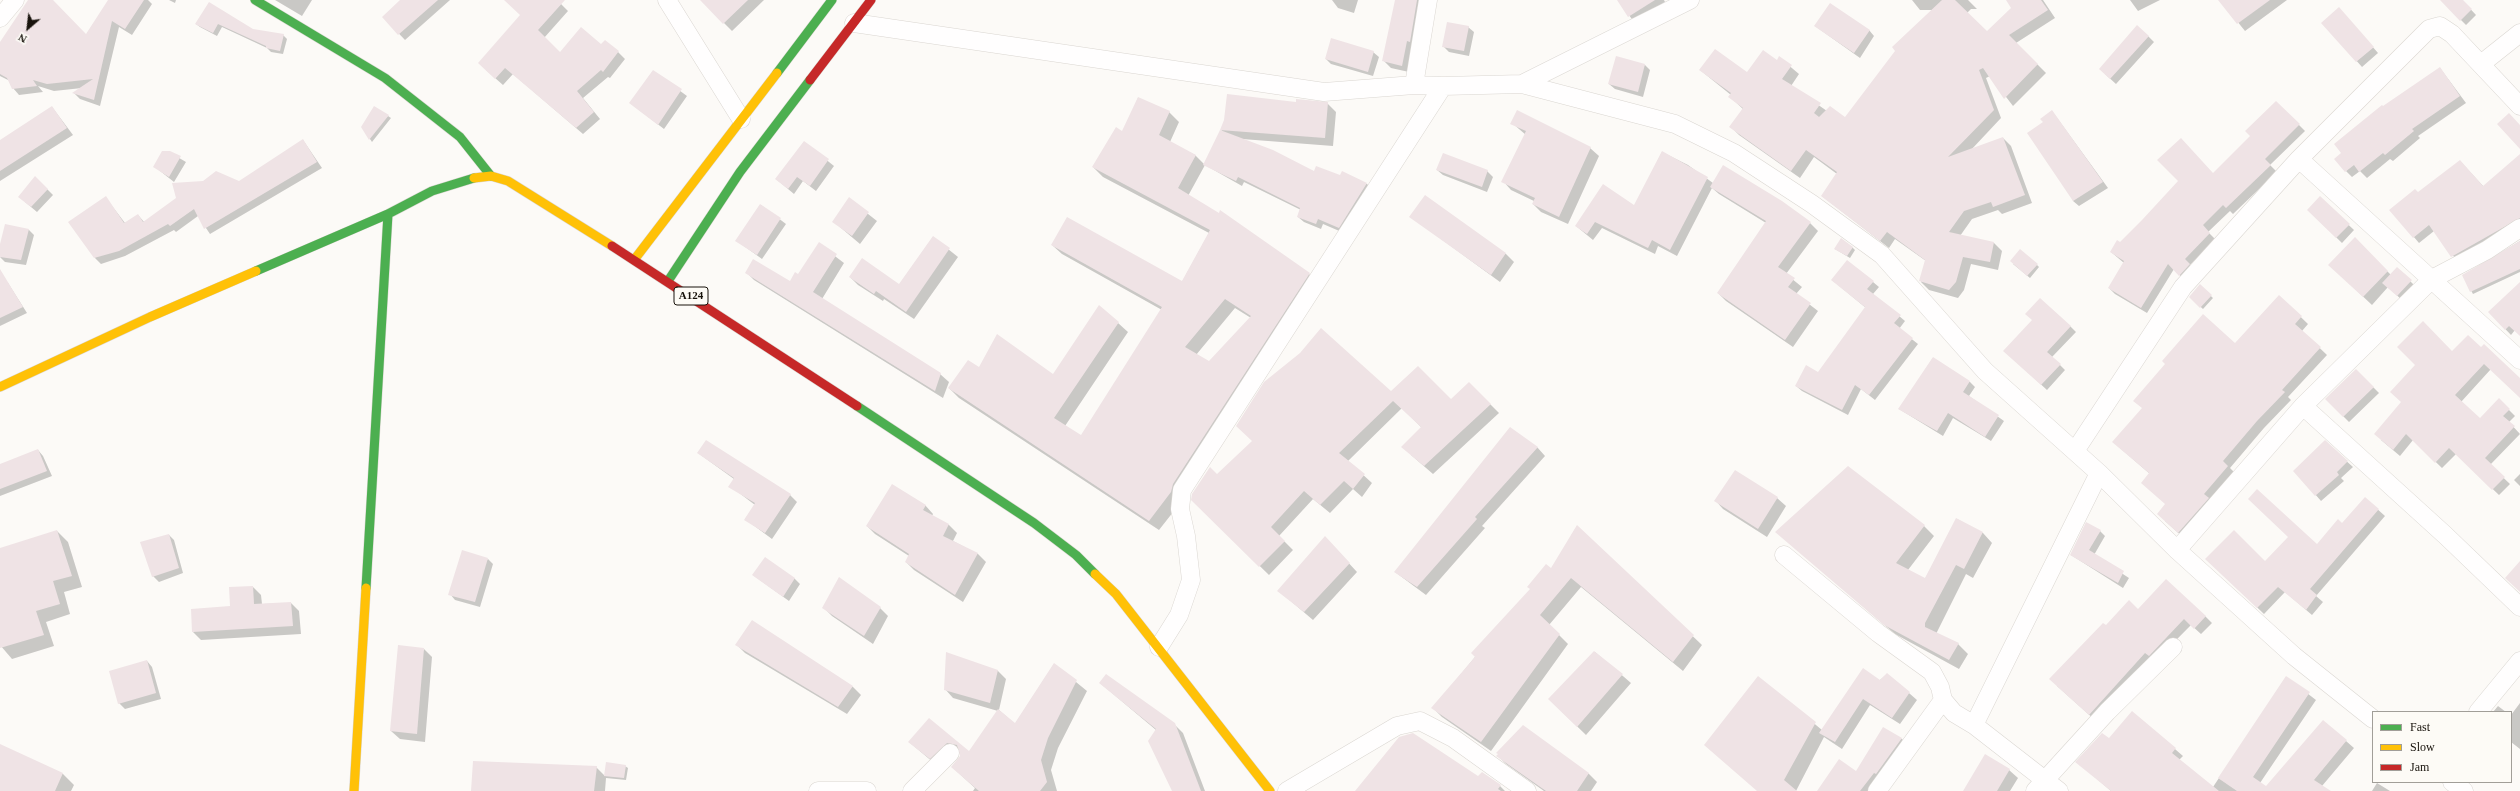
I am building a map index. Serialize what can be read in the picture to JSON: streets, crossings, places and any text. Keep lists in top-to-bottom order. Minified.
{"streets":{"main road":["A124"]},"legend":["Fast","Slow","Jam"],"north":"bottom left"}
